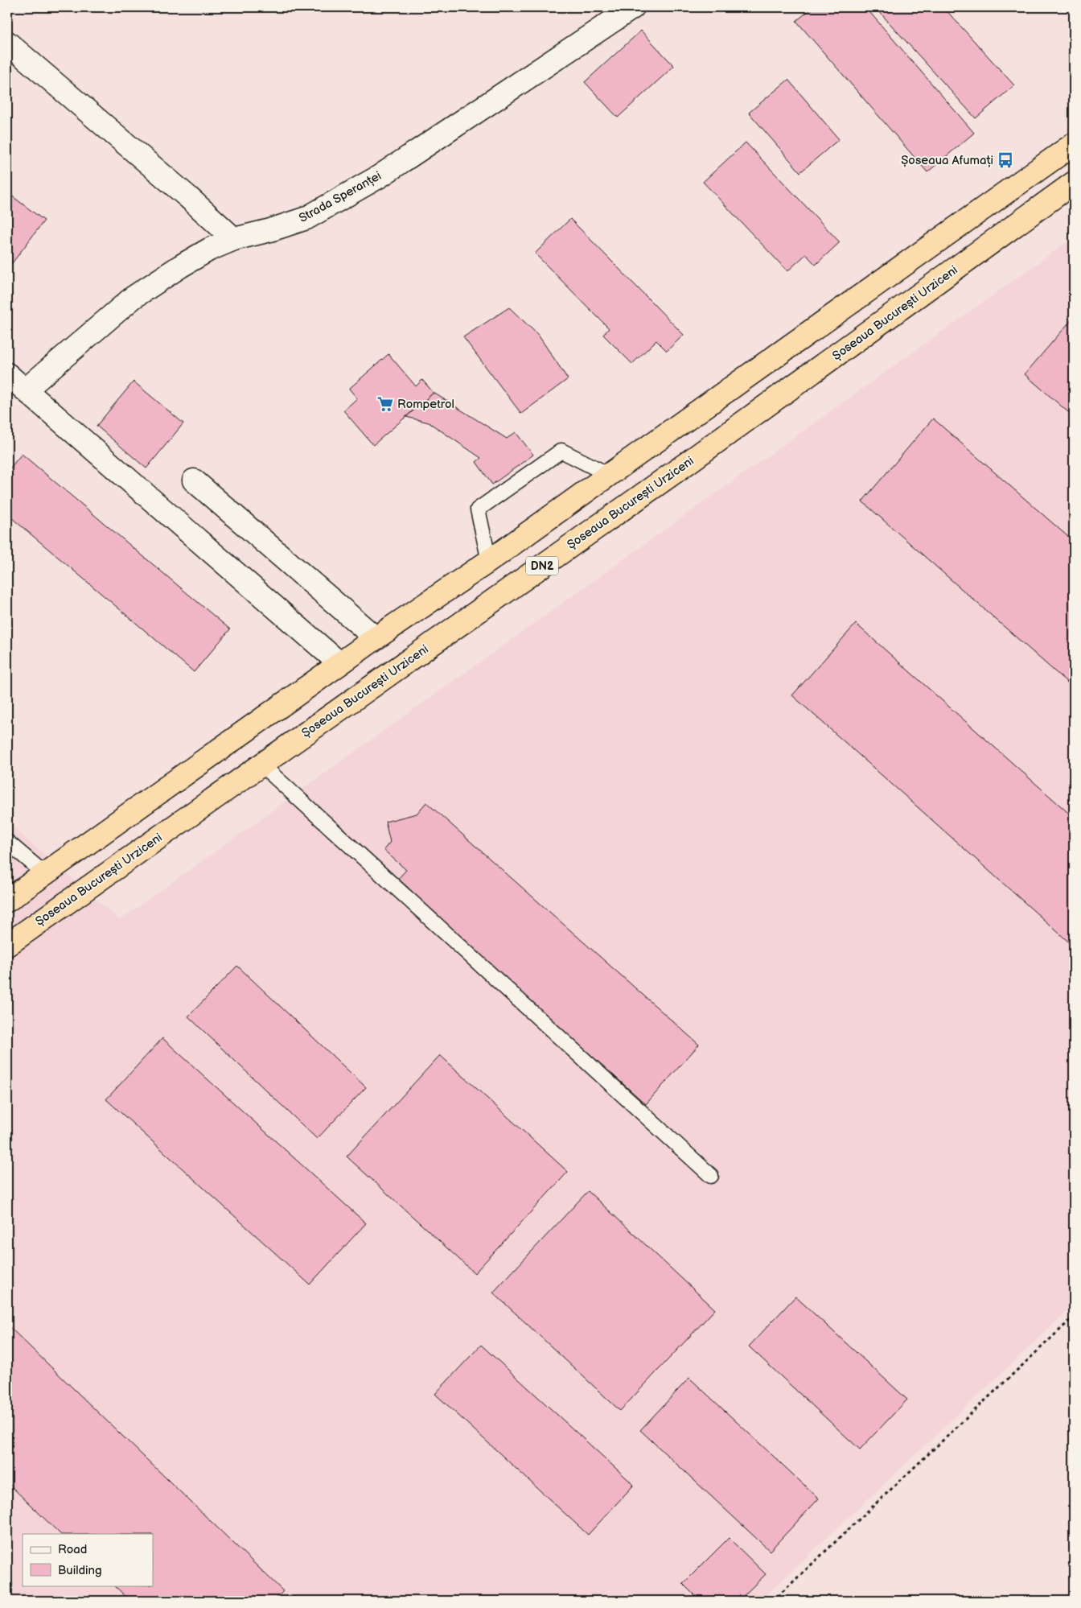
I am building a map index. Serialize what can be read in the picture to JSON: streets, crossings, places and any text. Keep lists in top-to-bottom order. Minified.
{"streets":{"highway":["Șoseaua București Urziceni","DN2"],"street":["Strada Speranței"]},"places":{"bus stop":["Șoseaua Afumați"],"supermarket":["Rompetrol"]},"legend":["Road","Building"]}
